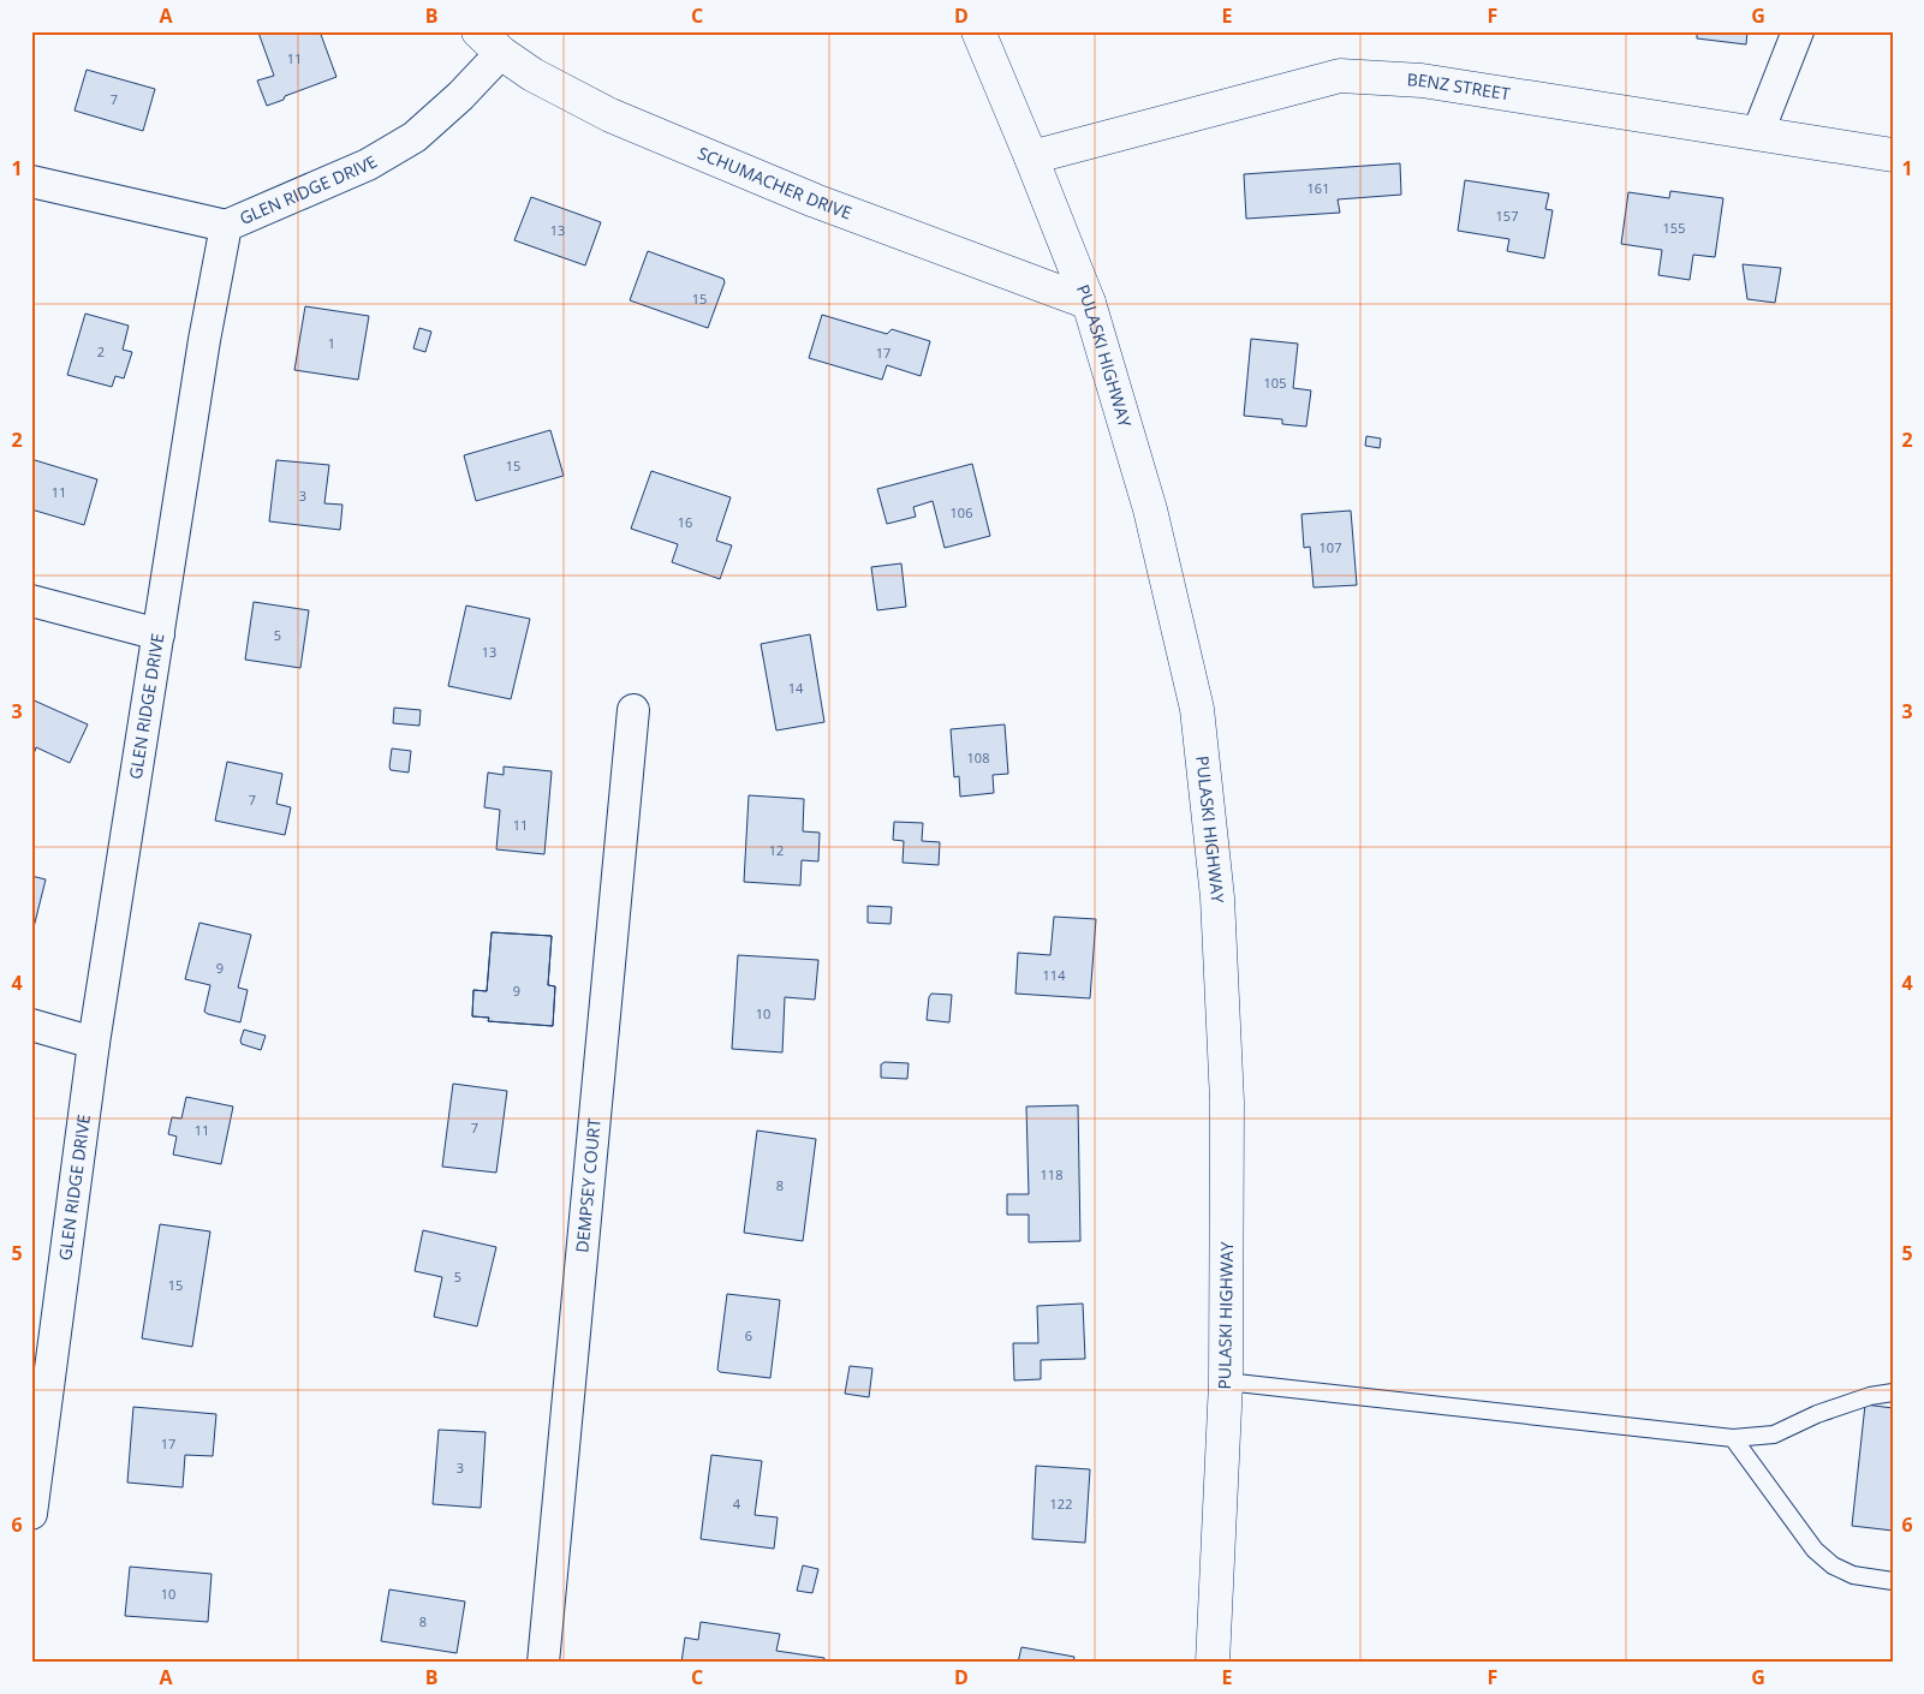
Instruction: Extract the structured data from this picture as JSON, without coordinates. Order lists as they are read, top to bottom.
{
  "streets": {
    "main road": ["BENZ STREET", "SCHUMACHER DRIVE", "PULASKI HIGHWAY"],
    "street": ["GLEN RIDGE DRIVE", "DEMPSEY COURT"]
  },
  "crossings": [
    ["BENZ STREET", "PULASKI HIGHWAY"],
    ["SCHUMACHER DRIVE", "GLEN RIDGE DRIVE"],
    ["SCHUMACHER DRIVE", "PULASKI HIGHWAY"]
  ],
  "house_numbers": [
    "11",
    "7",
    "161",
    "157",
    "155",
    "13",
    "15",
    "1",
    "2",
    "17",
    "105",
    "15",
    "11",
    "3",
    "106",
    "16",
    "107",
    "5",
    "13",
    "14",
    "108",
    "7",
    "11",
    "12",
    "9",
    "114",
    "9",
    "10",
    "7",
    "11",
    "118",
    "8",
    "5",
    "15",
    "6",
    "17",
    "3",
    "4",
    "122",
    "10",
    "8"
  ],
  "grid": {
    "columns": [
      "A",
      "B",
      "C",
      "D",
      "E",
      "F",
      "G"
    ],
    "rows": [
      "1",
      "2",
      "3",
      "4",
      "5",
      "6"
    ]
  }
}
